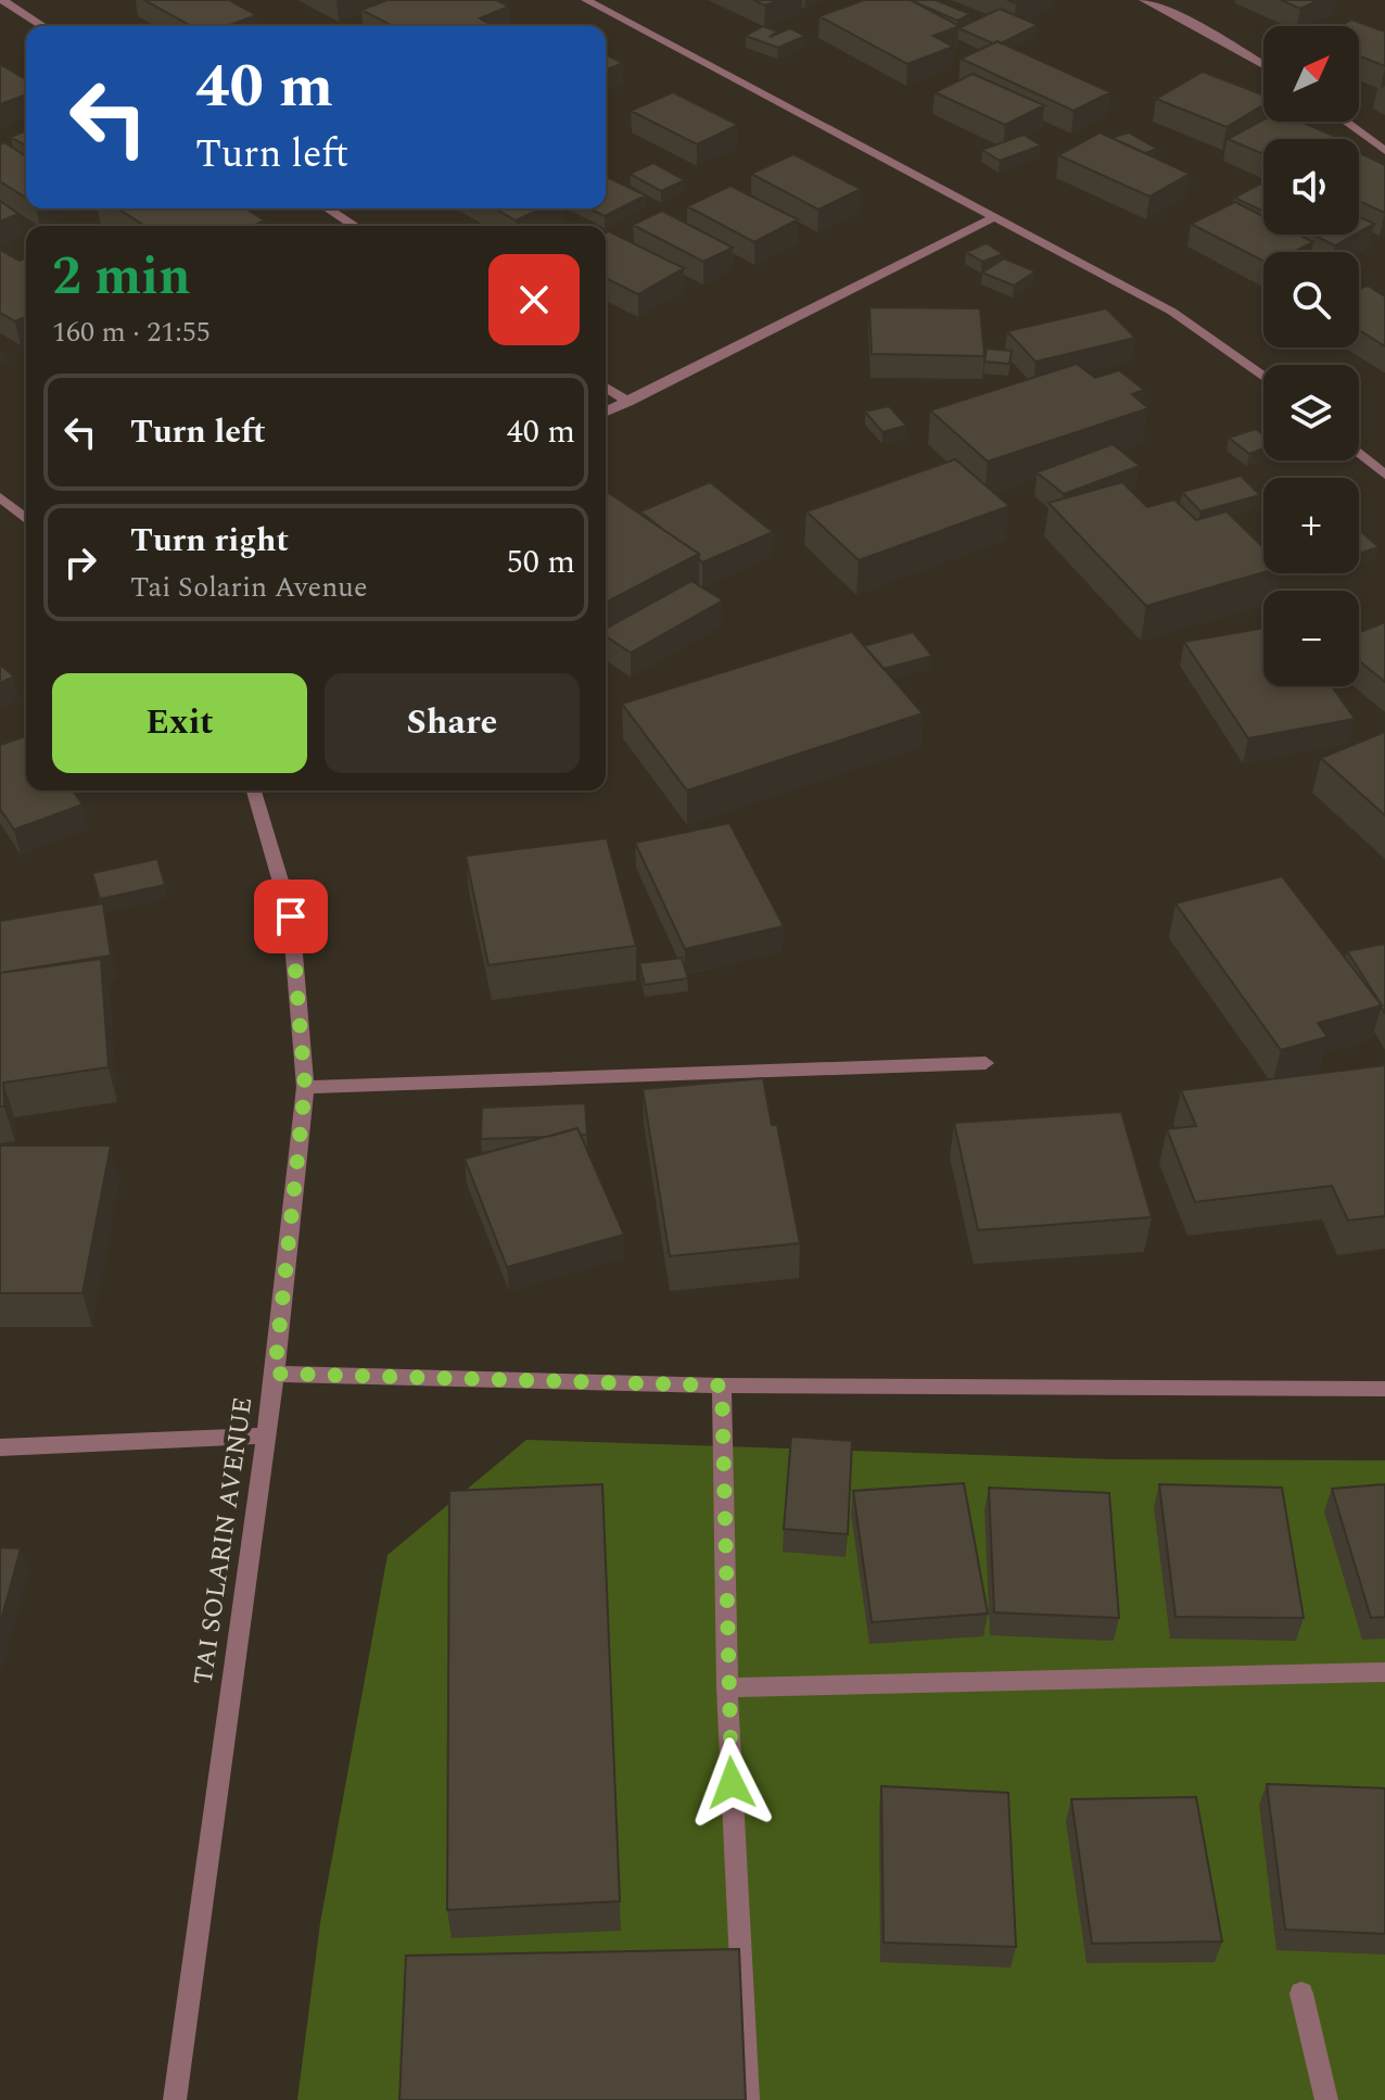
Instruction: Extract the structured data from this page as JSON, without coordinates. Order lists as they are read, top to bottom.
{
  "streets": {
    "street": ["TAI SOLARIN AVENUE"]
  },
  "north": "top right",
  "page": {
    "map_buttons": ["+", "−"],
    "turn": ["40 m", "Turn left"],
    "heading": ["2 min", "160 m · 21:55"],
    "list": [
      {
        "name": "Turn left",
        "value": "40 m"
      },
      {
        "name": "Turn right",
        "note": "Tai Solarin Avenue",
        "value": "50 m"
      }
    ],
    "buttons": ["Exit", "Share"]
  }
}
